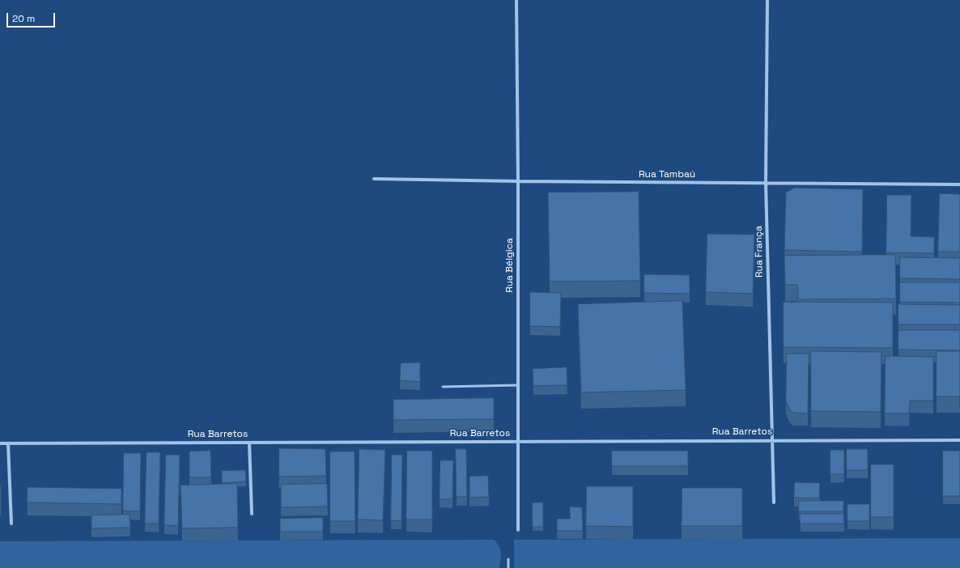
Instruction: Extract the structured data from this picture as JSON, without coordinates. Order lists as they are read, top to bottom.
{
  "streets": {
    "street": [
      "Rua Tambaú",
      "Rua França",
      "Rua Bélgica",
      "Rua Barretos"
    ]
  },
  "crossings": [
    ["Rua Tambaú", "Rua França"],
    ["Rua Tambaú", "Rua Bélgica"],
    ["Rua França", "Rua Barretos"],
    ["Rua Bélgica", "Rua Barretos"]
  ],
  "scale_bar": "20 m"
}
